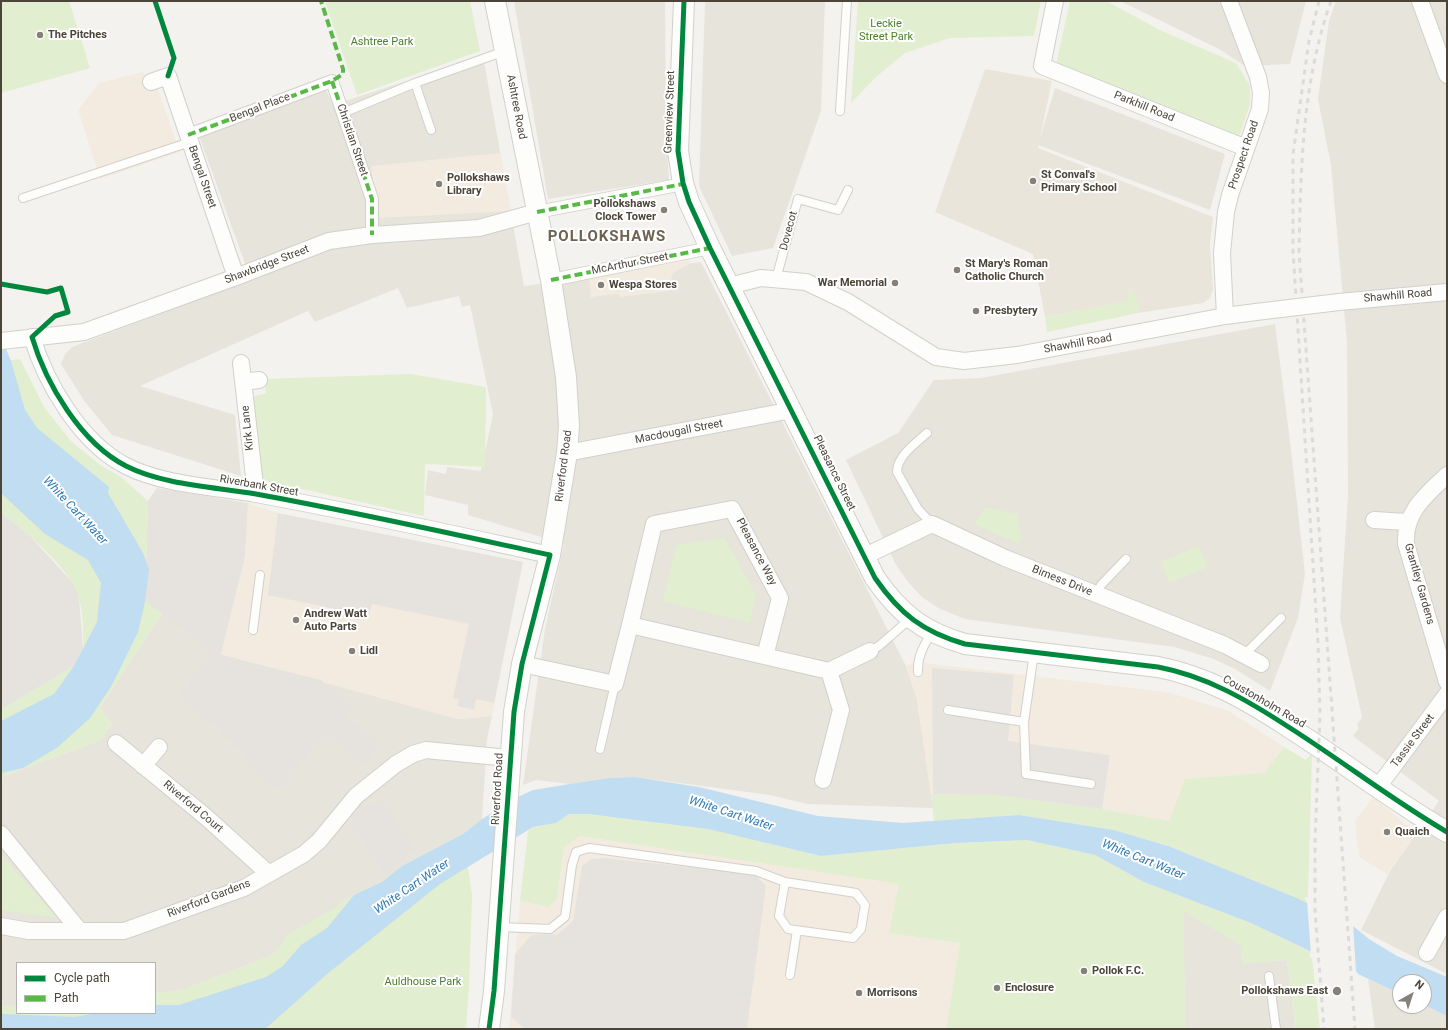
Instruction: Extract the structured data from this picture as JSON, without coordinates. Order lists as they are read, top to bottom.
{
  "streets": {
    "street": [
      "Ashtree Road",
      "Parkhill Road",
      "Bengal Place",
      "Greenview Street",
      "Christian Street",
      "Prospect Road",
      "Bengal Street",
      "McArthur Street",
      "Shawbridge Street",
      "Shawhill Road",
      "Kirk Lane",
      "Macdougall Street",
      "Riverford Road",
      "Pleasance Street",
      "Riverbank Street",
      "Pleasance Way",
      "Birness Drive",
      "Grantley Gardens",
      "Coustonholm Road",
      "Tassie Street",
      "Riverford Court",
      "Riverford Gardens"
    ],
    "lane": ["Dovecot"]
  },
  "crossings": [
    ["Ashtree Road", "Shawbridge Street"],
    ["Ashtree Road", "Riverford Road"],
    ["Parkhill Road", "Prospect Road"],
    ["Bengal Place", "Christian Street"],
    ["Bengal Place", "Bengal Street"],
    ["Greenview Street", "McArthur Street"],
    ["Greenview Street", "Shawhill Road"],
    ["Greenview Street", "Pleasance Street"],
    ["Christian Street", "Shawbridge Street"],
    ["Prospect Road", "Shawhill Road"],
    ["Bengal Street", "Shawbridge Street"],
    ["Dovecot", "Shawhill Road"],
    ["McArthur Street", "Riverford Road"],
    ["Shawbridge Street", "Riverford Road"],
    ["Shawbridge Street", "Riverbank Street"],
    ["Shawhill Road", "Pleasance Street"],
    ["Kirk Lane", "Riverbank Street"],
    ["Macdougall Street", "Riverford Road"],
    ["Macdougall Street", "Pleasance Street"],
    ["Riverford Road", "Riverbank Street"],
    ["Riverford Road", "Riverford Gardens"],
    ["Pleasance Street", "Coustonholm Road"],
    ["Coustonholm Road", "Tassie Street"],
    ["Riverford Court", "Riverford Gardens"]
  ],
  "districts": ["POLLOKSHAWS"],
  "water": ["White Cart Water"],
  "parks": ["Leckie Street Park", "Ashtree Park", "Auldhouse Park"],
  "places": [
    "The Pitches",
    "St Conval's Primary School",
    "Pollokshaws Library",
    "Pollokshaws Clock Tower",
    "St Mary's Roman Catholic Church",
    "War Memorial",
    "Wespa Stores",
    "Presbytery",
    "Andrew Watt Auto Parts",
    "Lidl",
    "Quaich",
    "Pollok F.C.",
    "Enclosure",
    "Pollokshaws East",
    "Morrisons"
  ],
  "legend": ["Cycle path", "Path"],
  "north": "top right"
}
